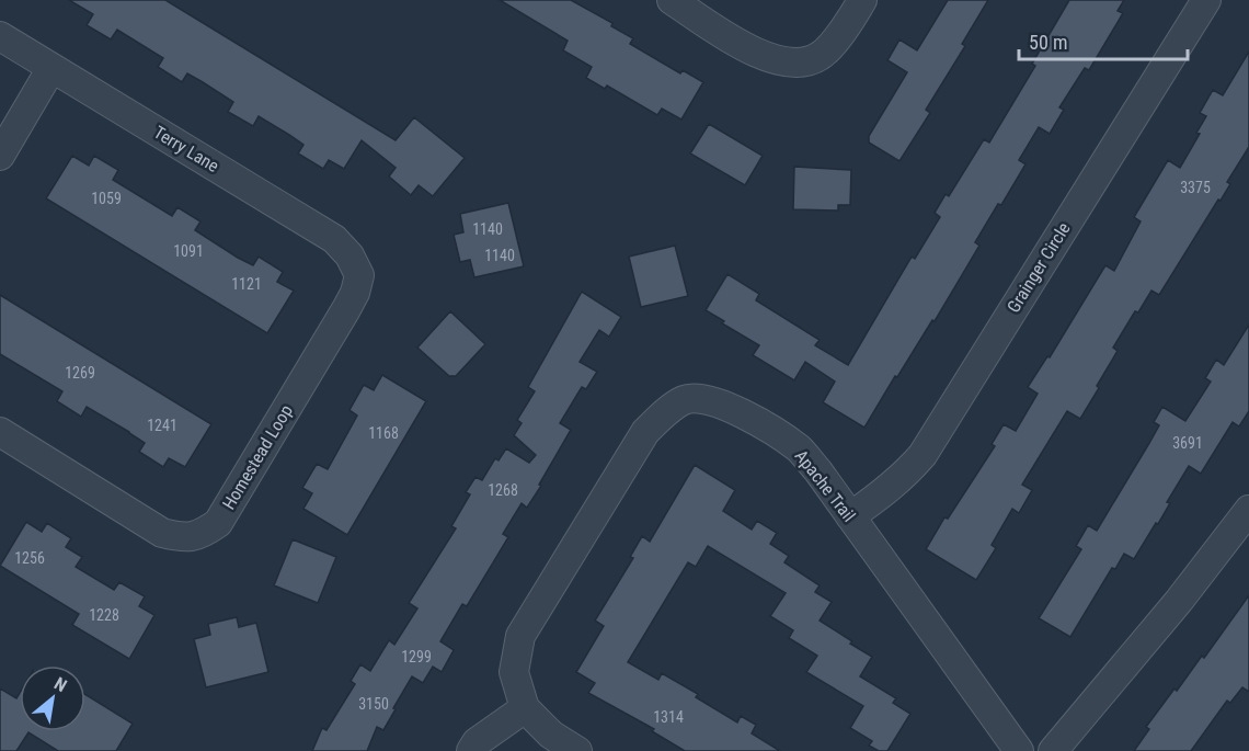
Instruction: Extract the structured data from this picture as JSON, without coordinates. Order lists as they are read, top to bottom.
{
  "streets": {
    "street": [
      "Terry Lane",
      "Grainger Circle",
      "Homestead Loop",
      "Apache Trail"
    ]
  },
  "crossings": [
    ["Terry Lane", "Homestead Loop"],
    ["Grainger Circle", "Apache Trail"]
  ],
  "house_numbers": [
    "3375",
    "1059",
    "1140",
    "1091",
    "1140",
    "1121",
    "1269",
    "1241",
    "1168",
    "3691",
    "1268",
    "1256",
    "1228",
    "1299",
    "3150",
    "1314"
  ],
  "scale_bar": "50 m",
  "north": "top right"
}
